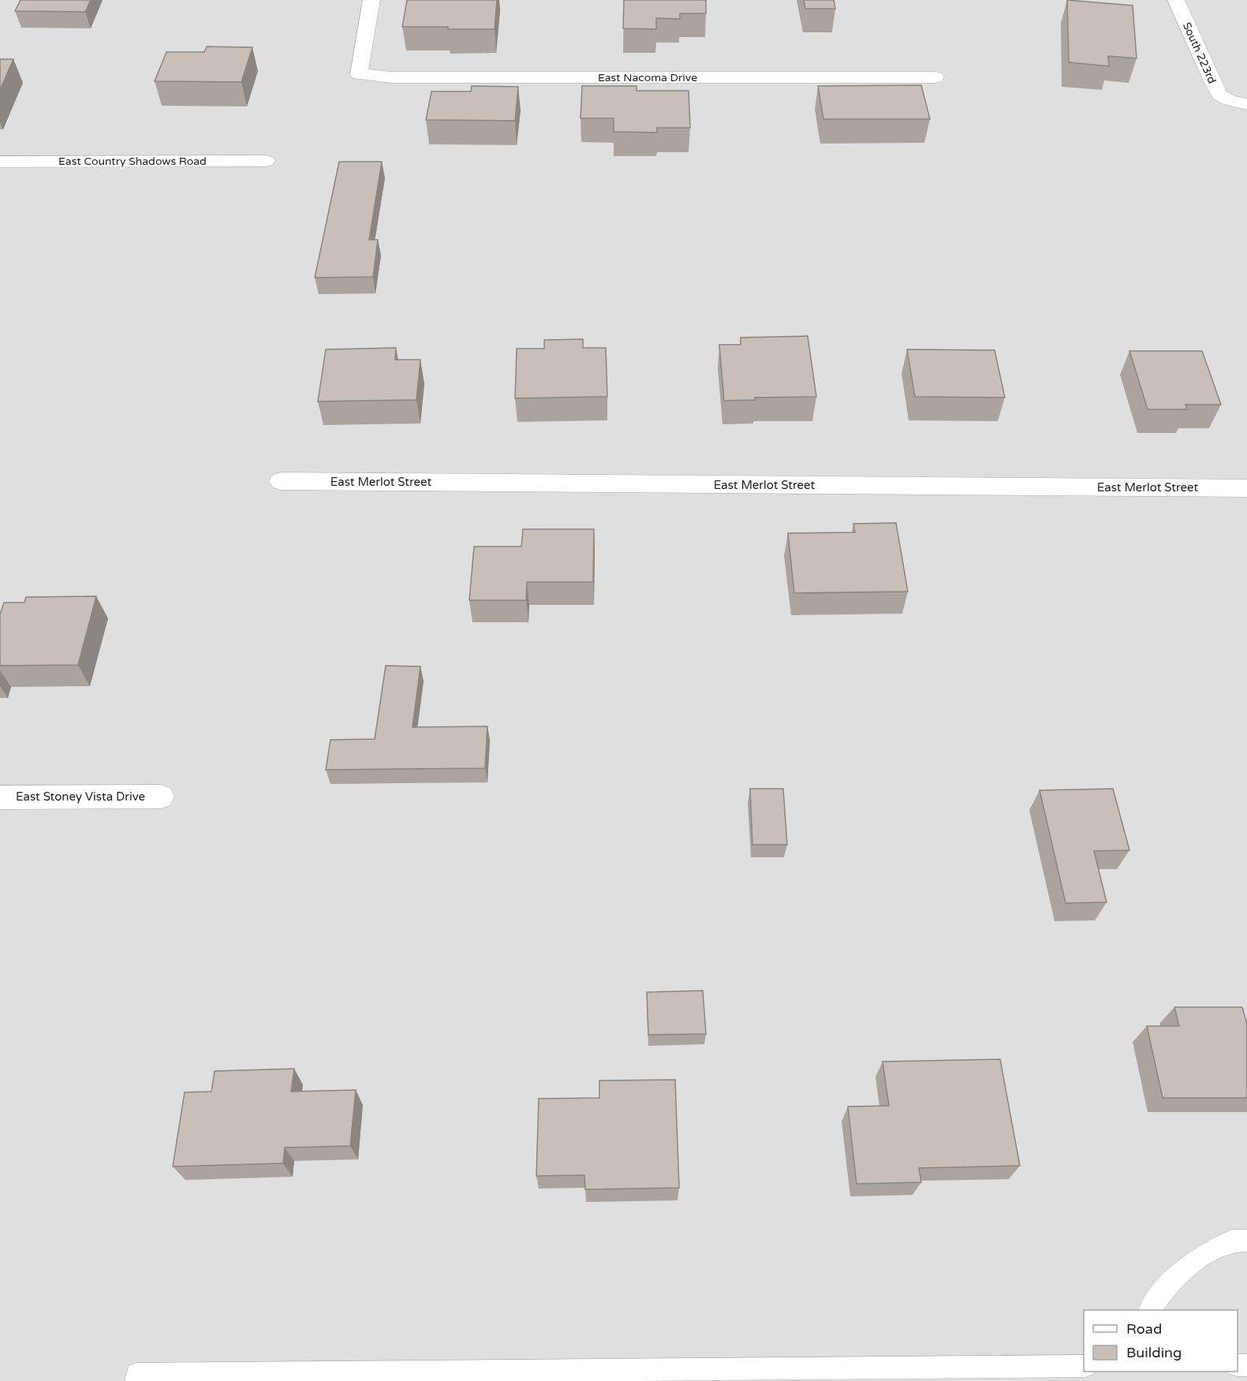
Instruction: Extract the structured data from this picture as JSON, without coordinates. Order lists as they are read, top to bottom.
{
  "streets": {
    "street": [
      "South 223rd",
      "East Nacoma Drive",
      "East Country Shadows Road",
      "East Merlot Street",
      "East Stoney Vista Drive"
    ]
  },
  "legend": ["Road", "Building"]
}
